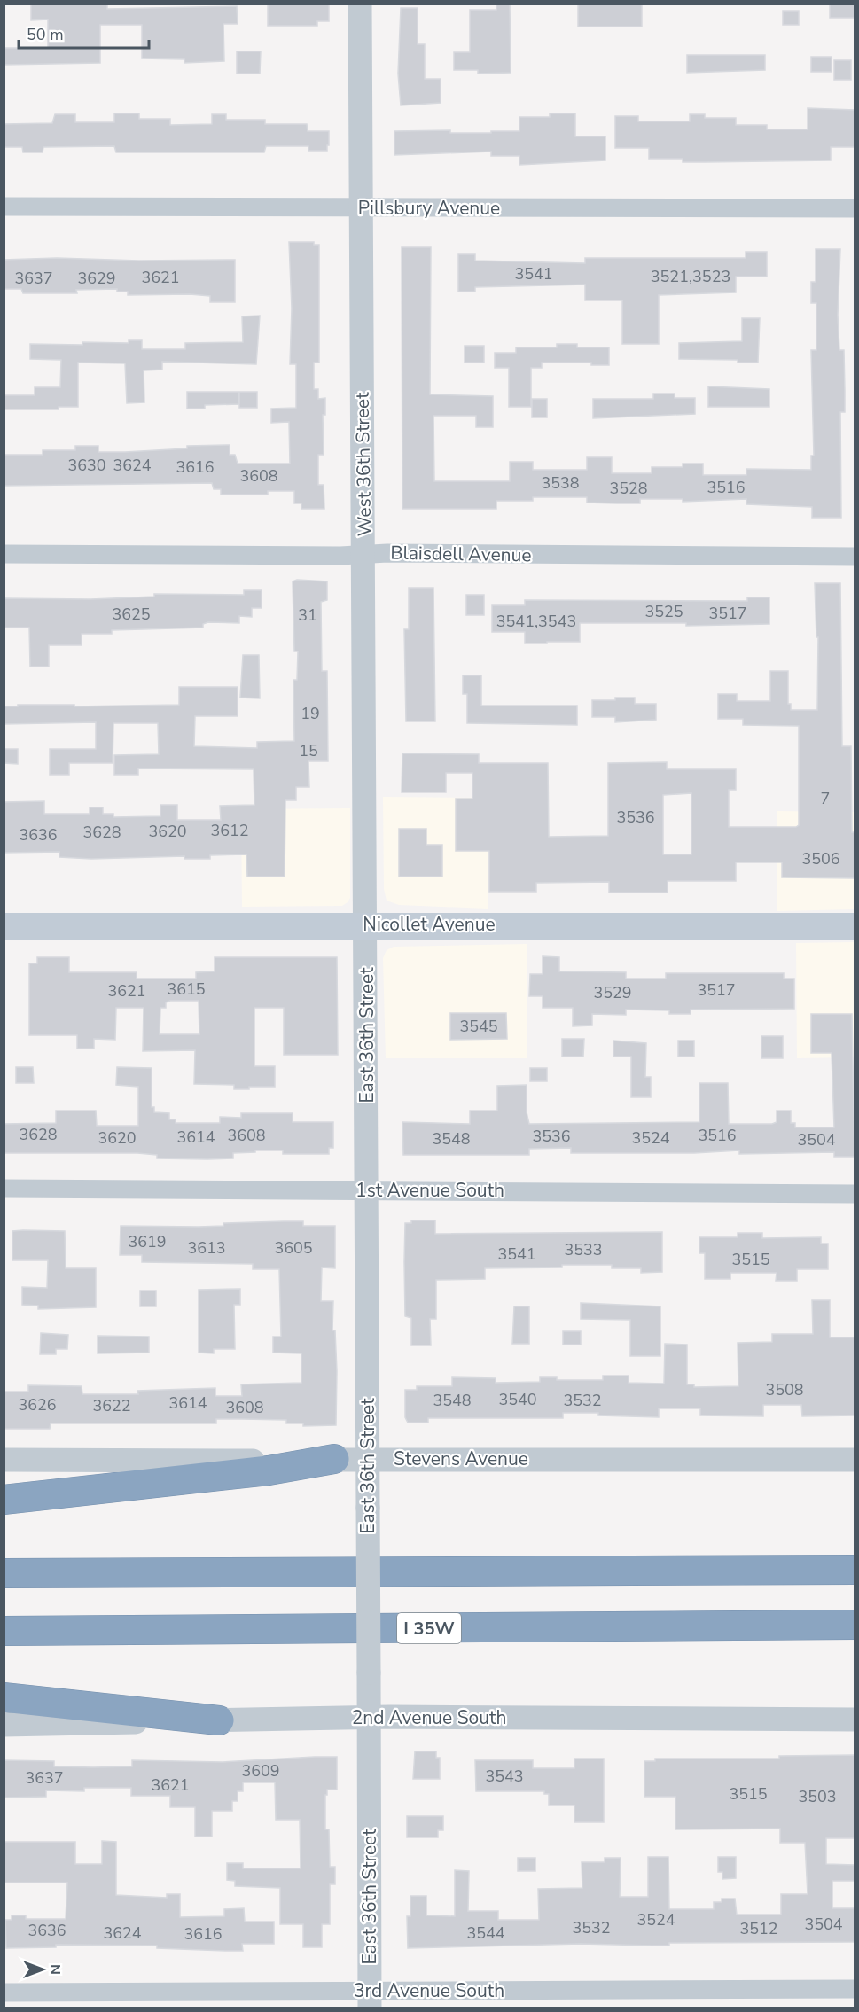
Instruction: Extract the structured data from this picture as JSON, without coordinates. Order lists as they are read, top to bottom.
{
  "streets": {
    "highway": ["I 35W"],
    "main road": ["Nicollet Avenue"],
    "street": [
      "Pillsbury Avenue",
      "West 36th Street",
      "Blaisdell Avenue",
      "East 36th Street",
      "1st Avenue South",
      "Stevens Avenue",
      "2nd Avenue South",
      "3rd Avenue South"
    ]
  },
  "crossings": [
    ["Pillsbury Avenue", "West 36th Street"],
    ["West 36th Street", "Blaisdell Avenue"],
    ["West 36th Street", "Nicollet Avenue"],
    ["West 36th Street", "East 36th Street"],
    ["Nicollet Avenue", "East 36th Street"],
    ["East 36th Street", "1st Avenue South"],
    ["East 36th Street", "Stevens Avenue"],
    ["East 36th Street", "2nd Avenue South"],
    ["East 36th Street", "3rd Avenue South"]
  ],
  "house_numbers": [
    "3541",
    "3521,3523",
    "3621",
    "3637",
    "3629",
    "3630",
    "3624",
    "3616",
    "3608",
    "3538",
    "3516",
    "3528",
    "3525",
    "3517",
    "3625",
    "31",
    "3541,3543",
    "19",
    "15",
    "7",
    "3536",
    "3612",
    "3620",
    "3628",
    "3636",
    "3506",
    "3615",
    "3517",
    "3621",
    "3529",
    "3545",
    "3628",
    "3608",
    "3516",
    "3536",
    "3614",
    "3620",
    "3524",
    "3548",
    "3504",
    "3619",
    "3613",
    "3605",
    "3533",
    "3541",
    "3515",
    "3508",
    "3540",
    "3548",
    "3532",
    "3614",
    "3626",
    "3622",
    "3608",
    "3609",
    "3543",
    "3637",
    "3621",
    "3515",
    "3503",
    "3524",
    "3504",
    "3532",
    "3512",
    "3636",
    "3624",
    "3544",
    "3616"
  ],
  "scale_bar": "50 m",
  "north": "right"
}
